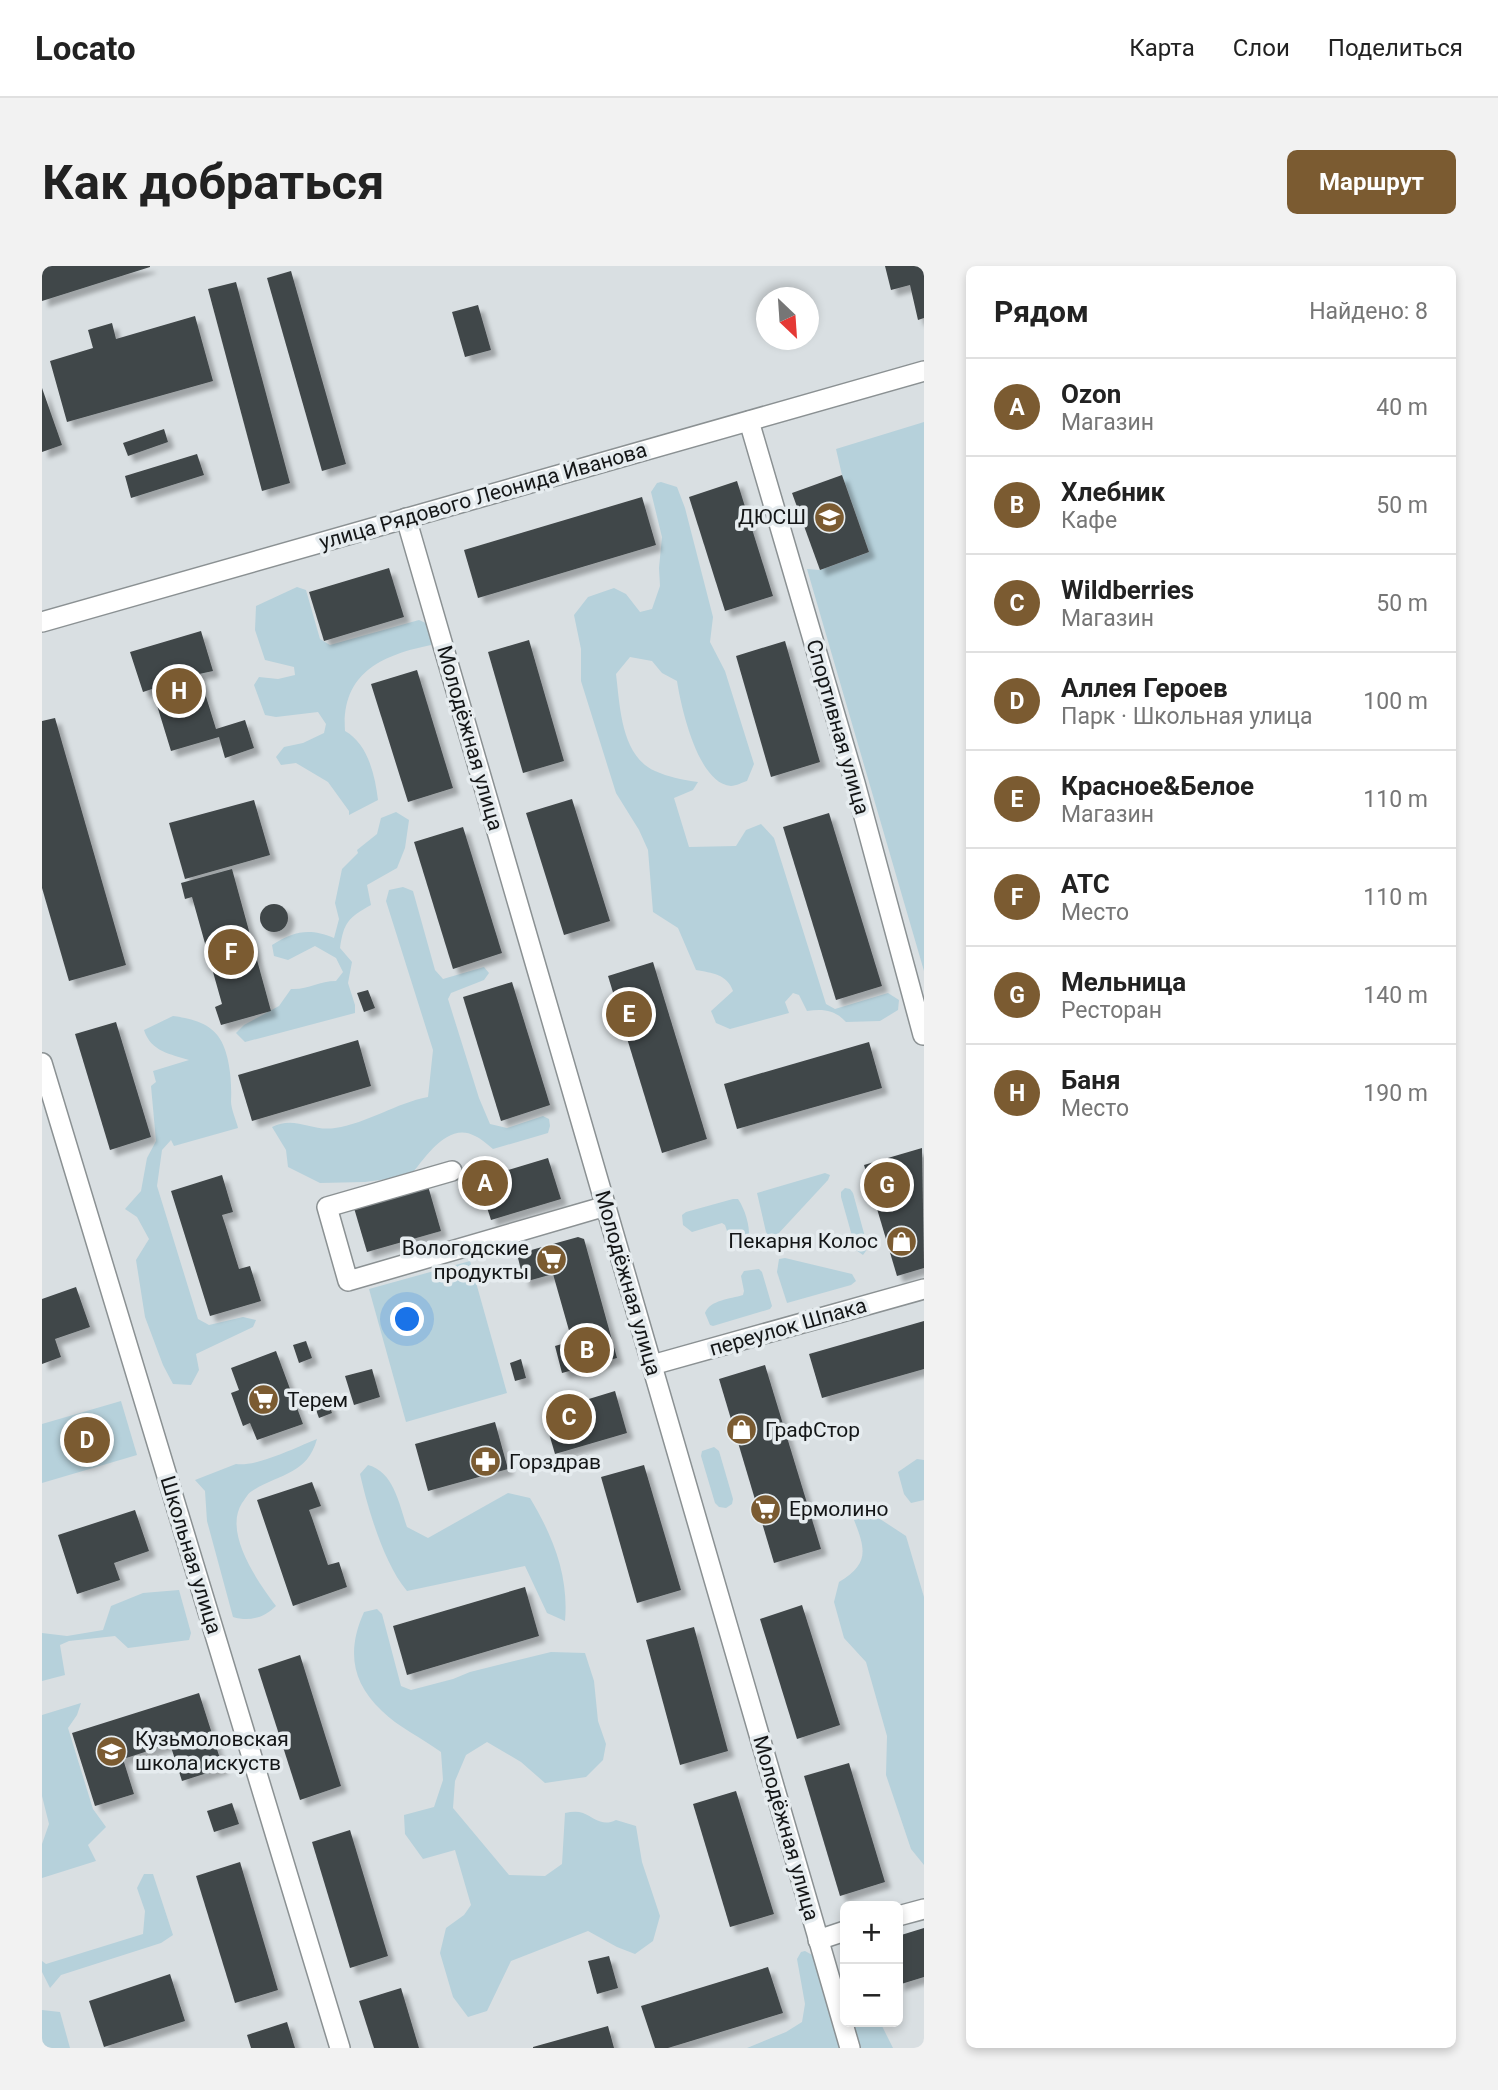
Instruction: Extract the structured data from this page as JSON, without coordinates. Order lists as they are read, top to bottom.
{
  "streets": {
    "street": [
      "улица Рядового Леонида Иванова",
      "Спортивная улица",
      "Молодёжная улица",
      "переулок Шпака",
      "Школьная улица"
    ]
  },
  "crossings": [
    ["улица Рядового Леонида Иванова", "Спортивная улица"],
    ["улица Рядового Леонида Иванова", "Молодёжная улица"],
    ["Молодёжная улица", "переулок Шпака"]
  ],
  "places": {
    "school or university": ["ДЮСШ", "Кузьмоловская школа искуств"],
    "shop": ["Пекарня Колос", "ГрафСтор"],
    "supermarket": ["Вологодские продукты", "Терем", "Ермолино"],
    "pharmacy": ["Горздрав"]
  },
  "north": "bottom right",
  "page": {
    "header": "Locato",
    "nav": ["Карта", "Слои", "Поделиться"],
    "buttons": "Маршрут",
    "title": "Как добраться",
    "heading": ["Рядом", "Найдено: 8"],
    "list": [
      {
        "mark": "A",
        "name": "Ozon",
        "note": "Магазин",
        "value": "40 m"
      },
      {
        "mark": "B",
        "name": "Хлебник",
        "note": "Кафе",
        "value": "50 m"
      },
      {
        "mark": "C",
        "name": "Wildberries",
        "note": "Магазин",
        "value": "50 m"
      },
      {
        "mark": "D",
        "name": "Аллея Героев",
        "note": "Парк · Школьная улица",
        "value": "100 m"
      },
      {
        "mark": "E",
        "name": "Красное&Белое",
        "note": "Магазин",
        "value": "110 m"
      },
      {
        "mark": "F",
        "name": "АТС",
        "note": "Место",
        "value": "110 m"
      },
      {
        "mark": "G",
        "name": "Мельница",
        "note": "Ресторан",
        "value": "140 m"
      },
      {
        "mark": "H",
        "name": "Баня",
        "note": "Место",
        "value": "190 m"
      }
    ],
    "pins": [
      "H",
      "F",
      "E",
      "A",
      "G",
      "B",
      "C",
      "D"
    ],
    "map_buttons": ["+", "−"]
  }
}
